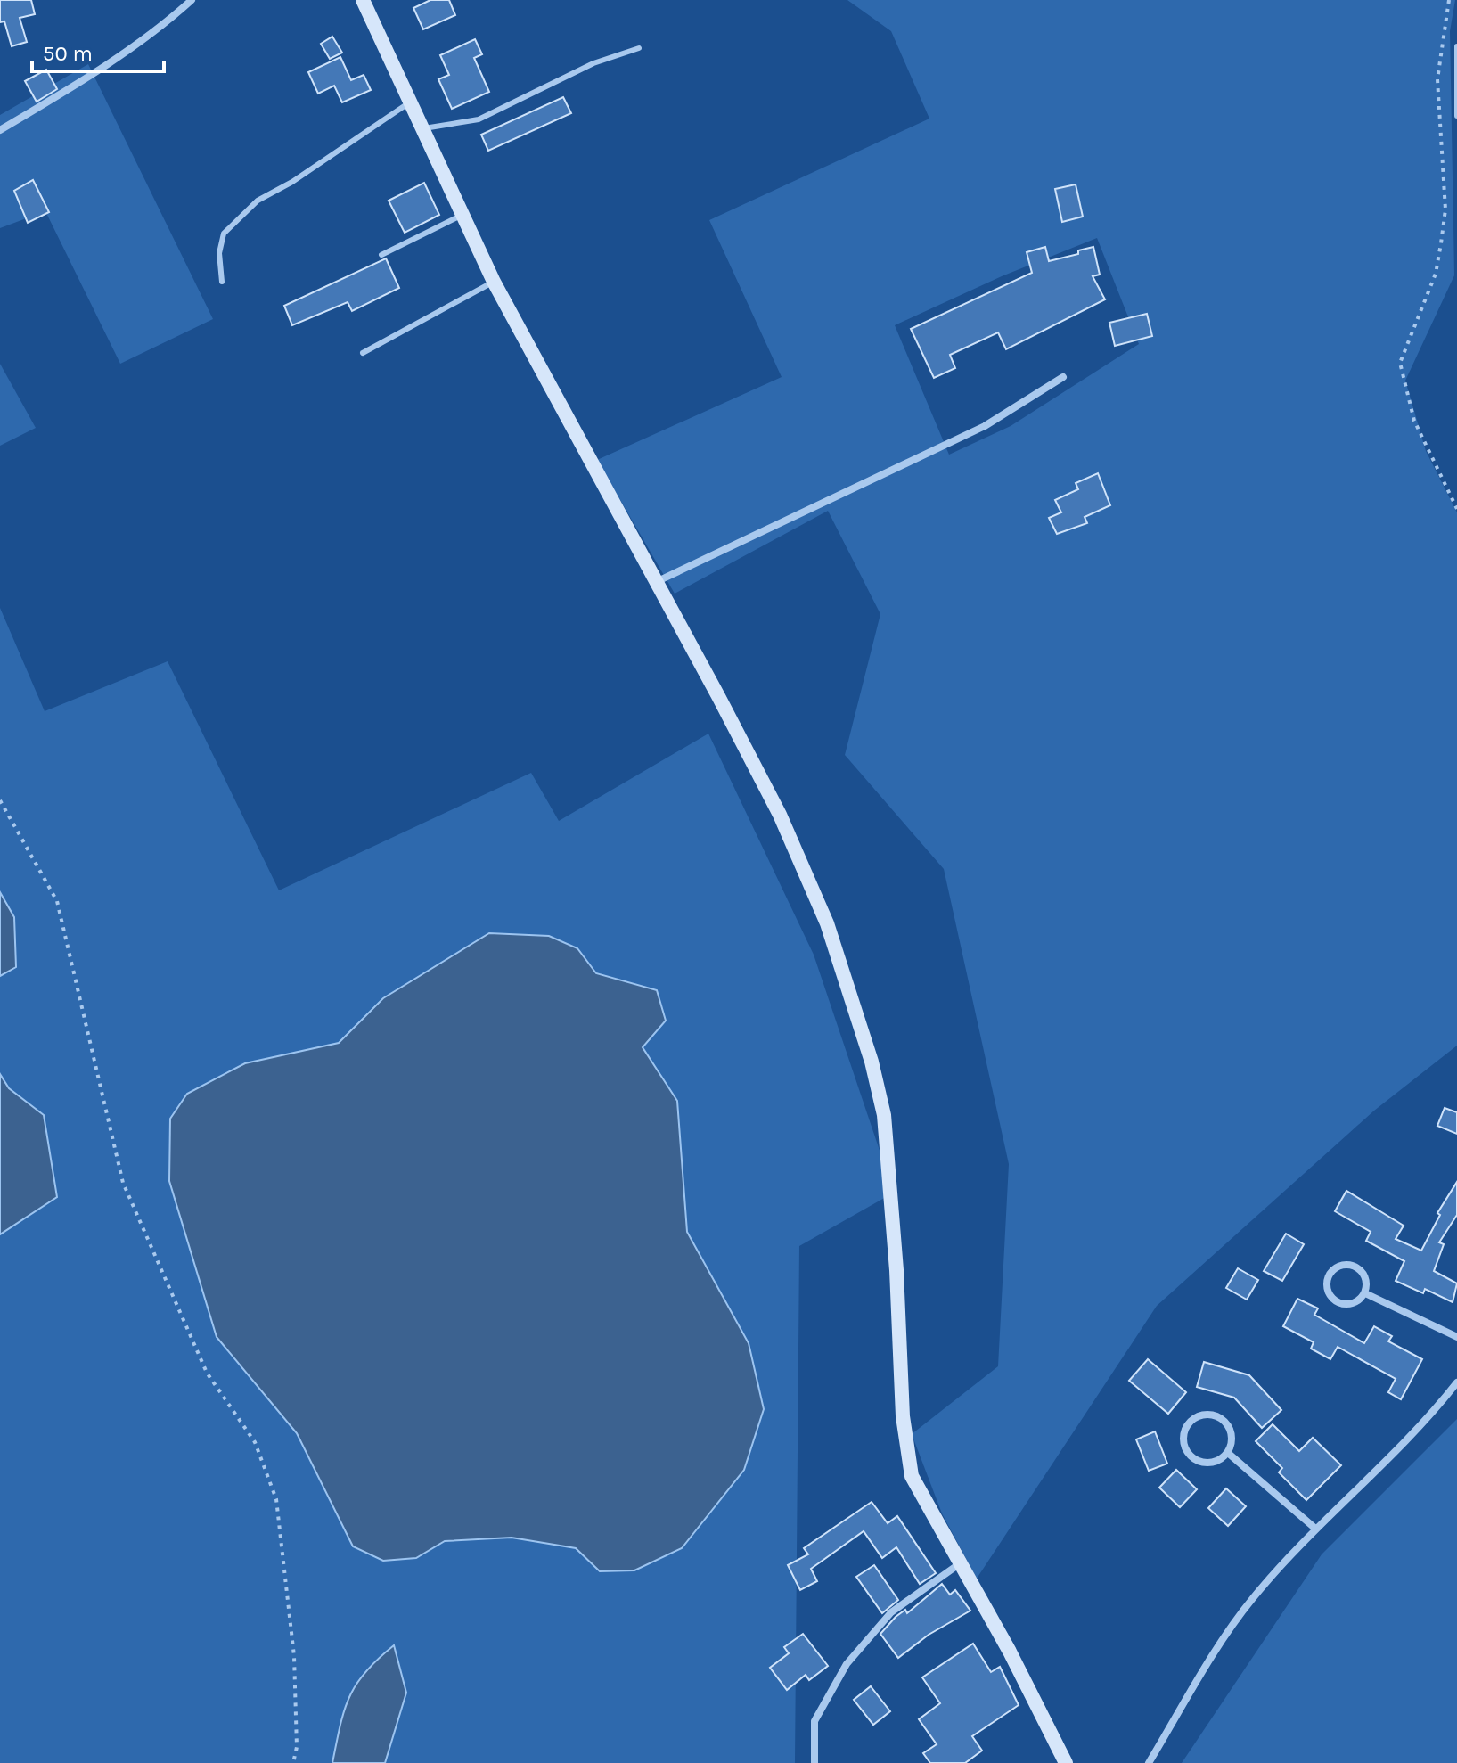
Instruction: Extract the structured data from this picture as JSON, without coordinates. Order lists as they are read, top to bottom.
{
  "scale_bar": "50 m"
}
